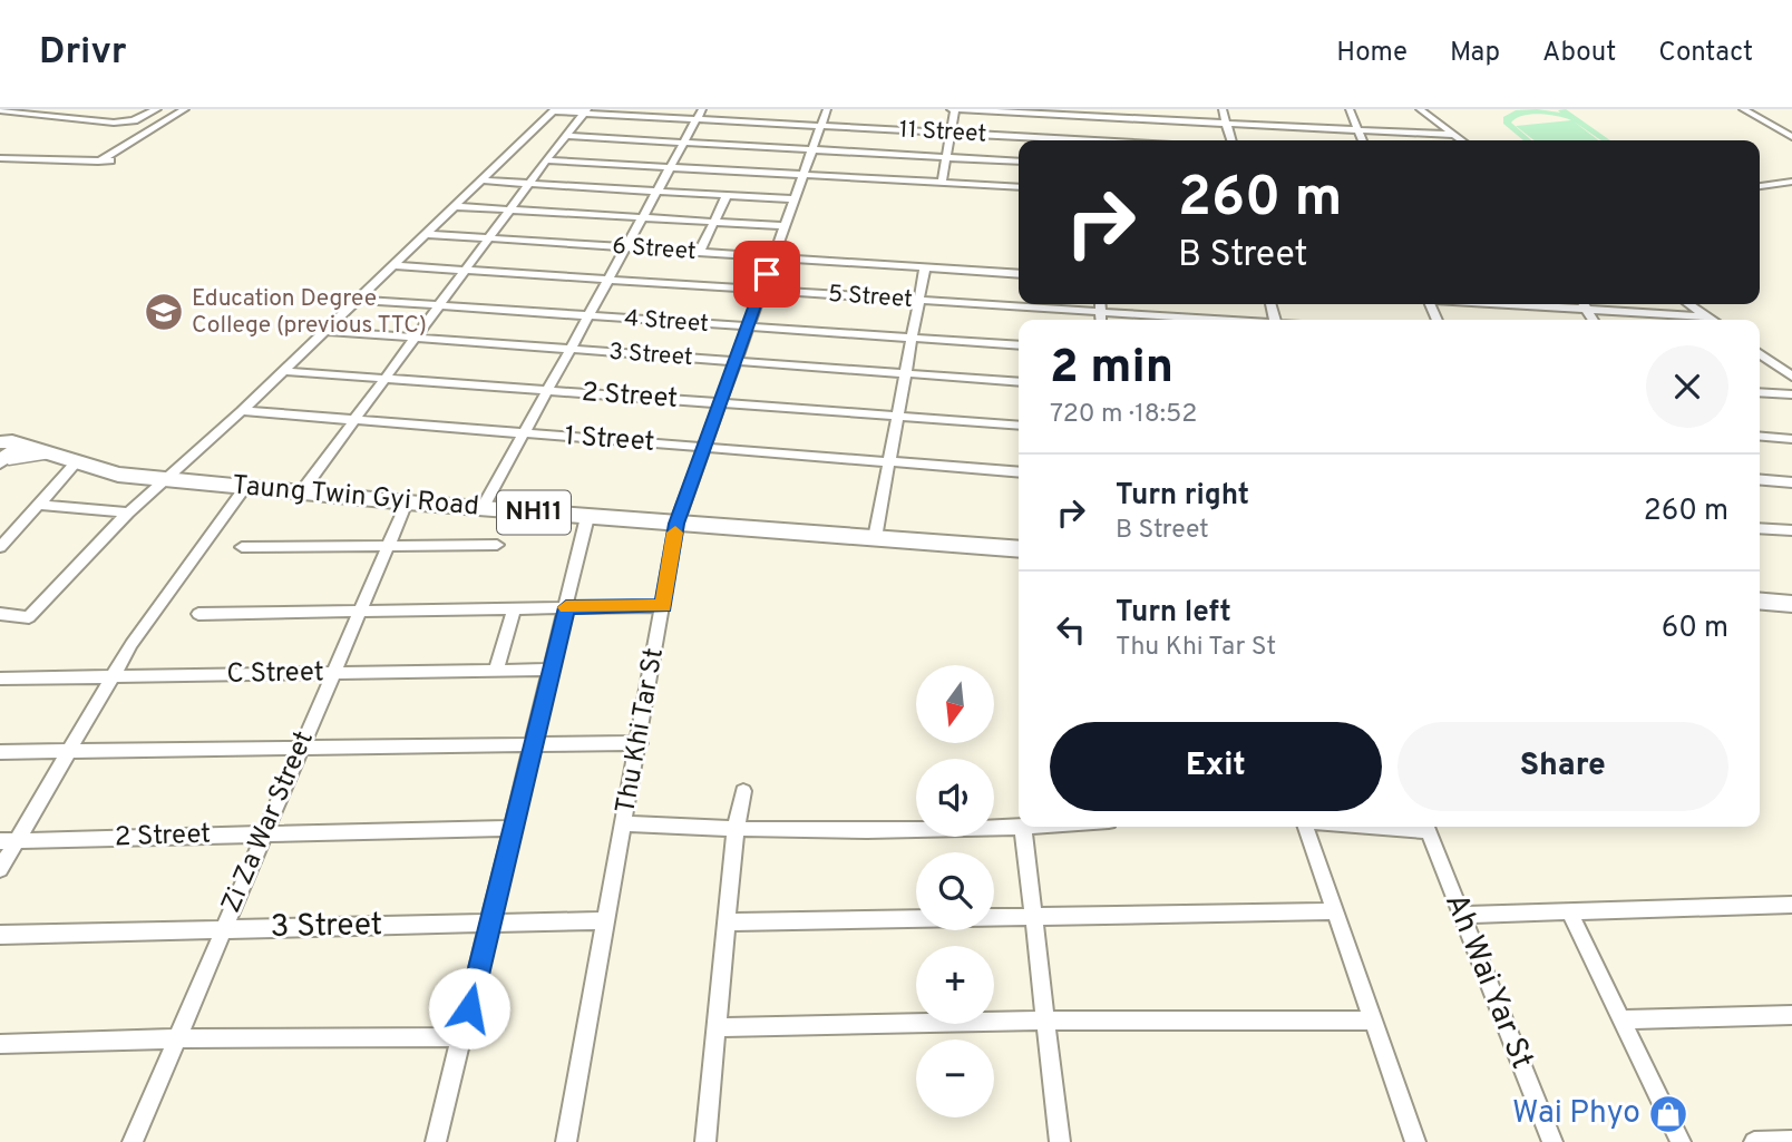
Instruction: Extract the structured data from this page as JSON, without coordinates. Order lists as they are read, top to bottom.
{
  "streets": {
    "highway": ["Taung Twin Gyi Road", "NH11"],
    "street": [
      "11 Street",
      "6 Street",
      "5 Street",
      "4 Street",
      "3 Street",
      "2 Street",
      "1 Street",
      "C Street",
      "Thu Khi Tar St",
      "Zi Za War Street",
      "Ah Wai Yar St"
    ]
  },
  "crossings": [
    ["11 Street", "Thu Khi Tar St"],
    ["6 Street", "Thu Khi Tar St"],
    ["5 Street", "Thu Khi Tar St"],
    ["4 Street", "Thu Khi Tar St"],
    ["3 Street", "Thu Khi Tar St"],
    ["3 Street", "Zi Za War Street"],
    ["2 Street", "Thu Khi Tar St"],
    ["2 Street", "Zi Za War Street"],
    ["1 Street", "Thu Khi Tar St"],
    ["Taung Twin Gyi Road", "Thu Khi Tar St"],
    ["Taung Twin Gyi Road", "Zi Za War Street"],
    ["C Street", "Zi Za War Street"]
  ],
  "places": {
    "school or university": ["Education Degree College (previous TTC)"],
    "shop": ["Wai Phyo"]
  },
  "north": "bottom",
  "page": {
    "header": "Drivr",
    "nav": [
      "Home",
      "Map",
      "About",
      "Contact"
    ],
    "turn": ["260 m", "B Street"],
    "heading": ["2 min", "720 m · 18:52"],
    "list": [
      {
        "name": "Turn right",
        "note": "B Street",
        "value": "260 m"
      },
      {
        "name": "Turn left",
        "note": "Thu Khi Tar St",
        "value": "60 m"
      }
    ],
    "map_buttons": ["+", "−"],
    "buttons": ["Exit", "Share"]
  }
}
